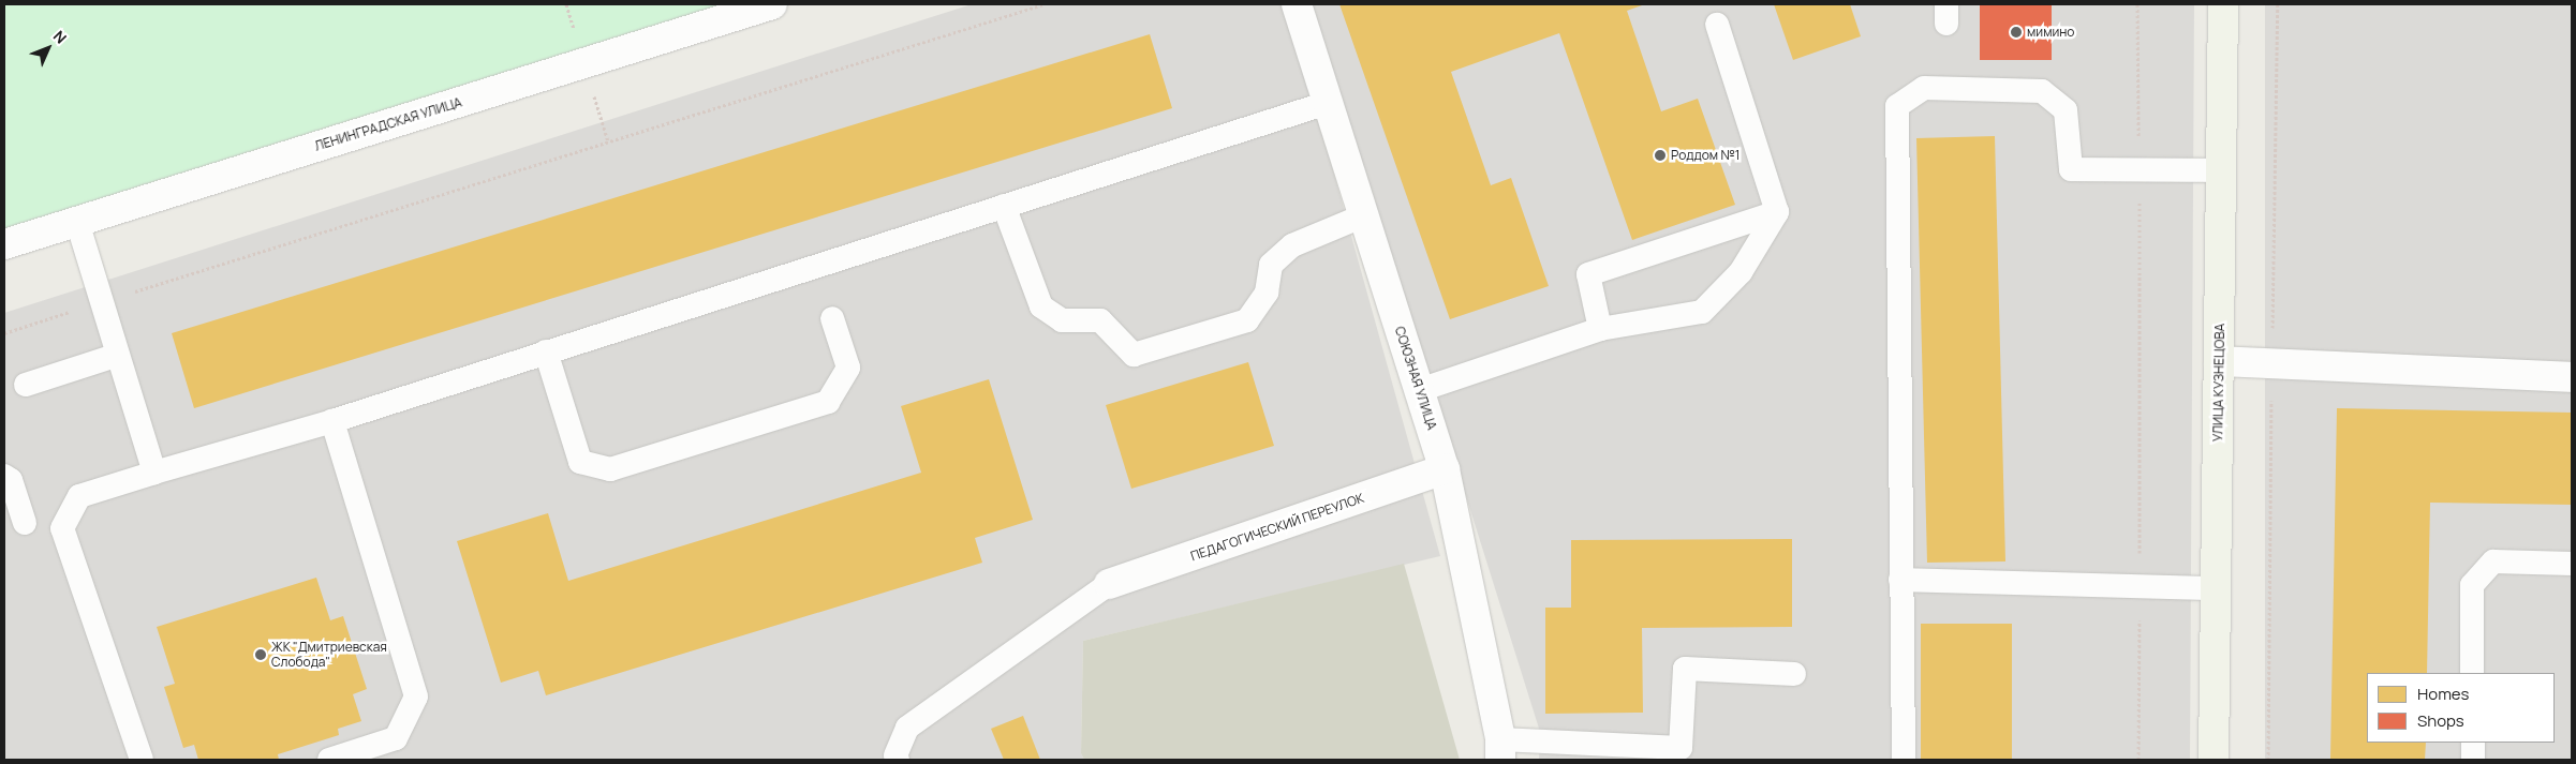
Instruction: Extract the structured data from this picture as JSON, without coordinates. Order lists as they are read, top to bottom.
{
  "streets": {
    "main road": ["УЛИЦА КУЗНЕЦОВА"],
    "street": ["ЛЕНИНГРАДСКАЯ УЛИЦА", "СОЮЗНАЯ УЛИЦА", "ПЕДАГОГИЧЕСКИЙ ПЕРЕУЛОК"]
  },
  "crossings": [
    ["СОЮЗНАЯ УЛИЦА", "ПЕДАГОГИЧЕСКИЙ ПЕРЕУЛОК"]
  ],
  "places": ["мимино", "Роддом №1", "ЖК \"Дмитриевская Слобода\""],
  "legend": ["Homes", "Shops"],
  "north": "top right"
}
